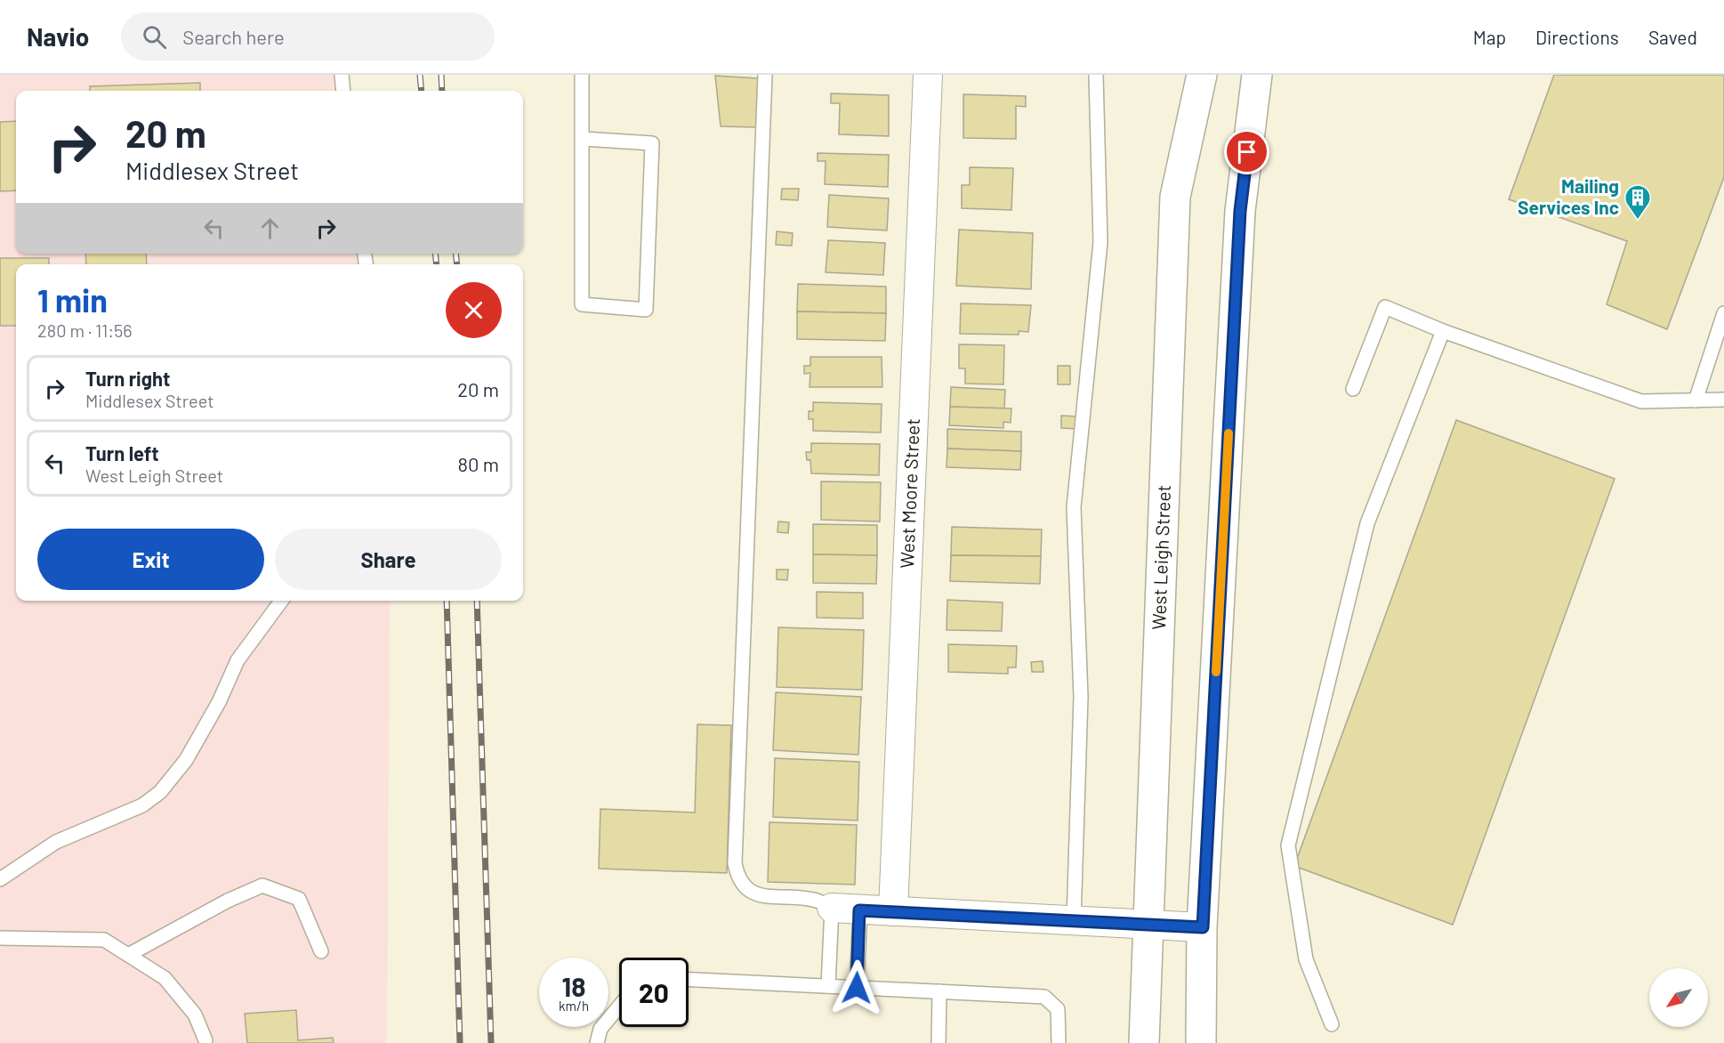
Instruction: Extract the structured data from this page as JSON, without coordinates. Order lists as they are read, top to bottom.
{
  "streets": {
    "street": ["West Moore Street", "West Leigh Street"]
  },
  "places": {
    "building": ["Mailing Services Inc"]
  },
  "north": "bottom left",
  "page": {
    "header": "Navio",
    "search": "Search here",
    "nav": ["Map", "Directions", "Saved"],
    "turn": ["20 m", "Middlesex Street"],
    "heading": ["1 min", "280 m · 11:56"],
    "list": [
      {
        "name": "Turn right",
        "note": "Middlesex Street",
        "value": "20 m"
      },
      {
        "name": "Turn left",
        "note": "West Leigh Street",
        "value": "80 m"
      }
    ],
    "buttons": ["Exit", "Share"],
    "speed": "18 km/h",
    "limit": "20"
  }
}
